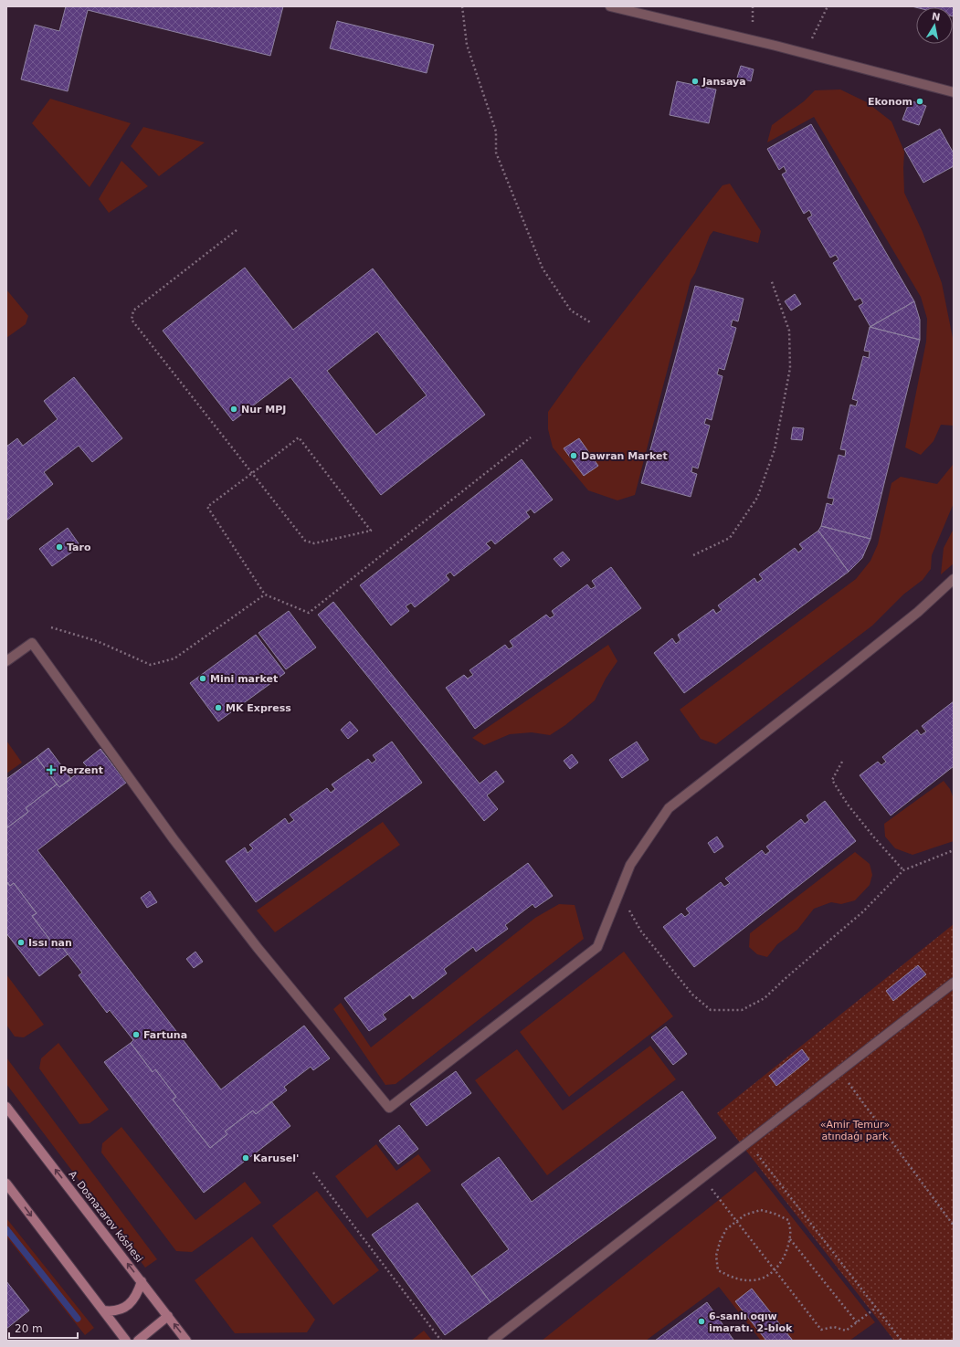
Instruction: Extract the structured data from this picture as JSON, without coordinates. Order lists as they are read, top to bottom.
{
  "streets": {
    "main road": ["A. Dosnazarov kóshesi"]
  },
  "parks": ["«Amir Temur» atındaǵı park"],
  "places": {
    "other": [
      "Jansaya",
      "Ekonom",
      "Nur MPJ",
      "Dawran Market",
      "Taro",
      "Mini market",
      "MK Express",
      "Issı nan",
      "Fartuna",
      "Karusel'",
      "6-sanlı oqıw imaratı. 2-blok"
    ],
    "health": ["Perzent"]
  },
  "scale_bar": "20 m",
  "north": "top"
}
